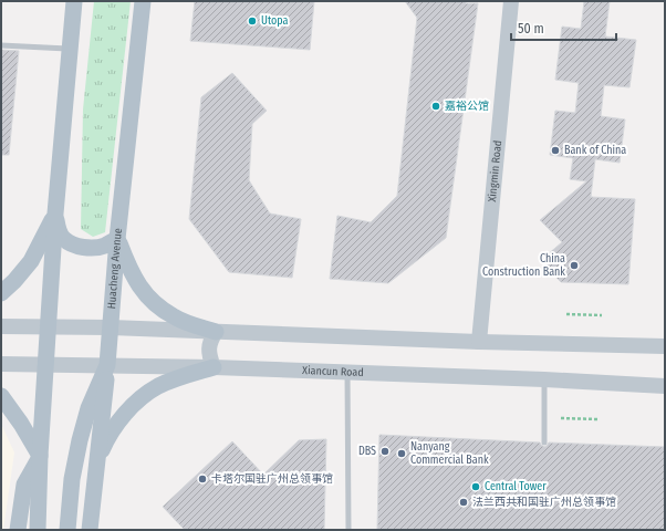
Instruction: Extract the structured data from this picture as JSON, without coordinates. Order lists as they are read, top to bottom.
{
  "streets": {
    "main road": ["Xingmin Road", "Huacheng Avenue", "Xiancun Road"]
  },
  "crossings": [
    ["Huacheng Avenue", "Xiancun Road"]
  ],
  "places": [
    "Utopa",
    "嘉裕公馆",
    "Bank of China",
    "China Construction Bank",
    "DBS",
    "Nanyang Commercial Bank",
    "卡塔尔国驻广州总领事馆",
    "Central Tower",
    "法兰西共和国驻广州总领事馆"
  ],
  "scale_bar": "50 m"
}
